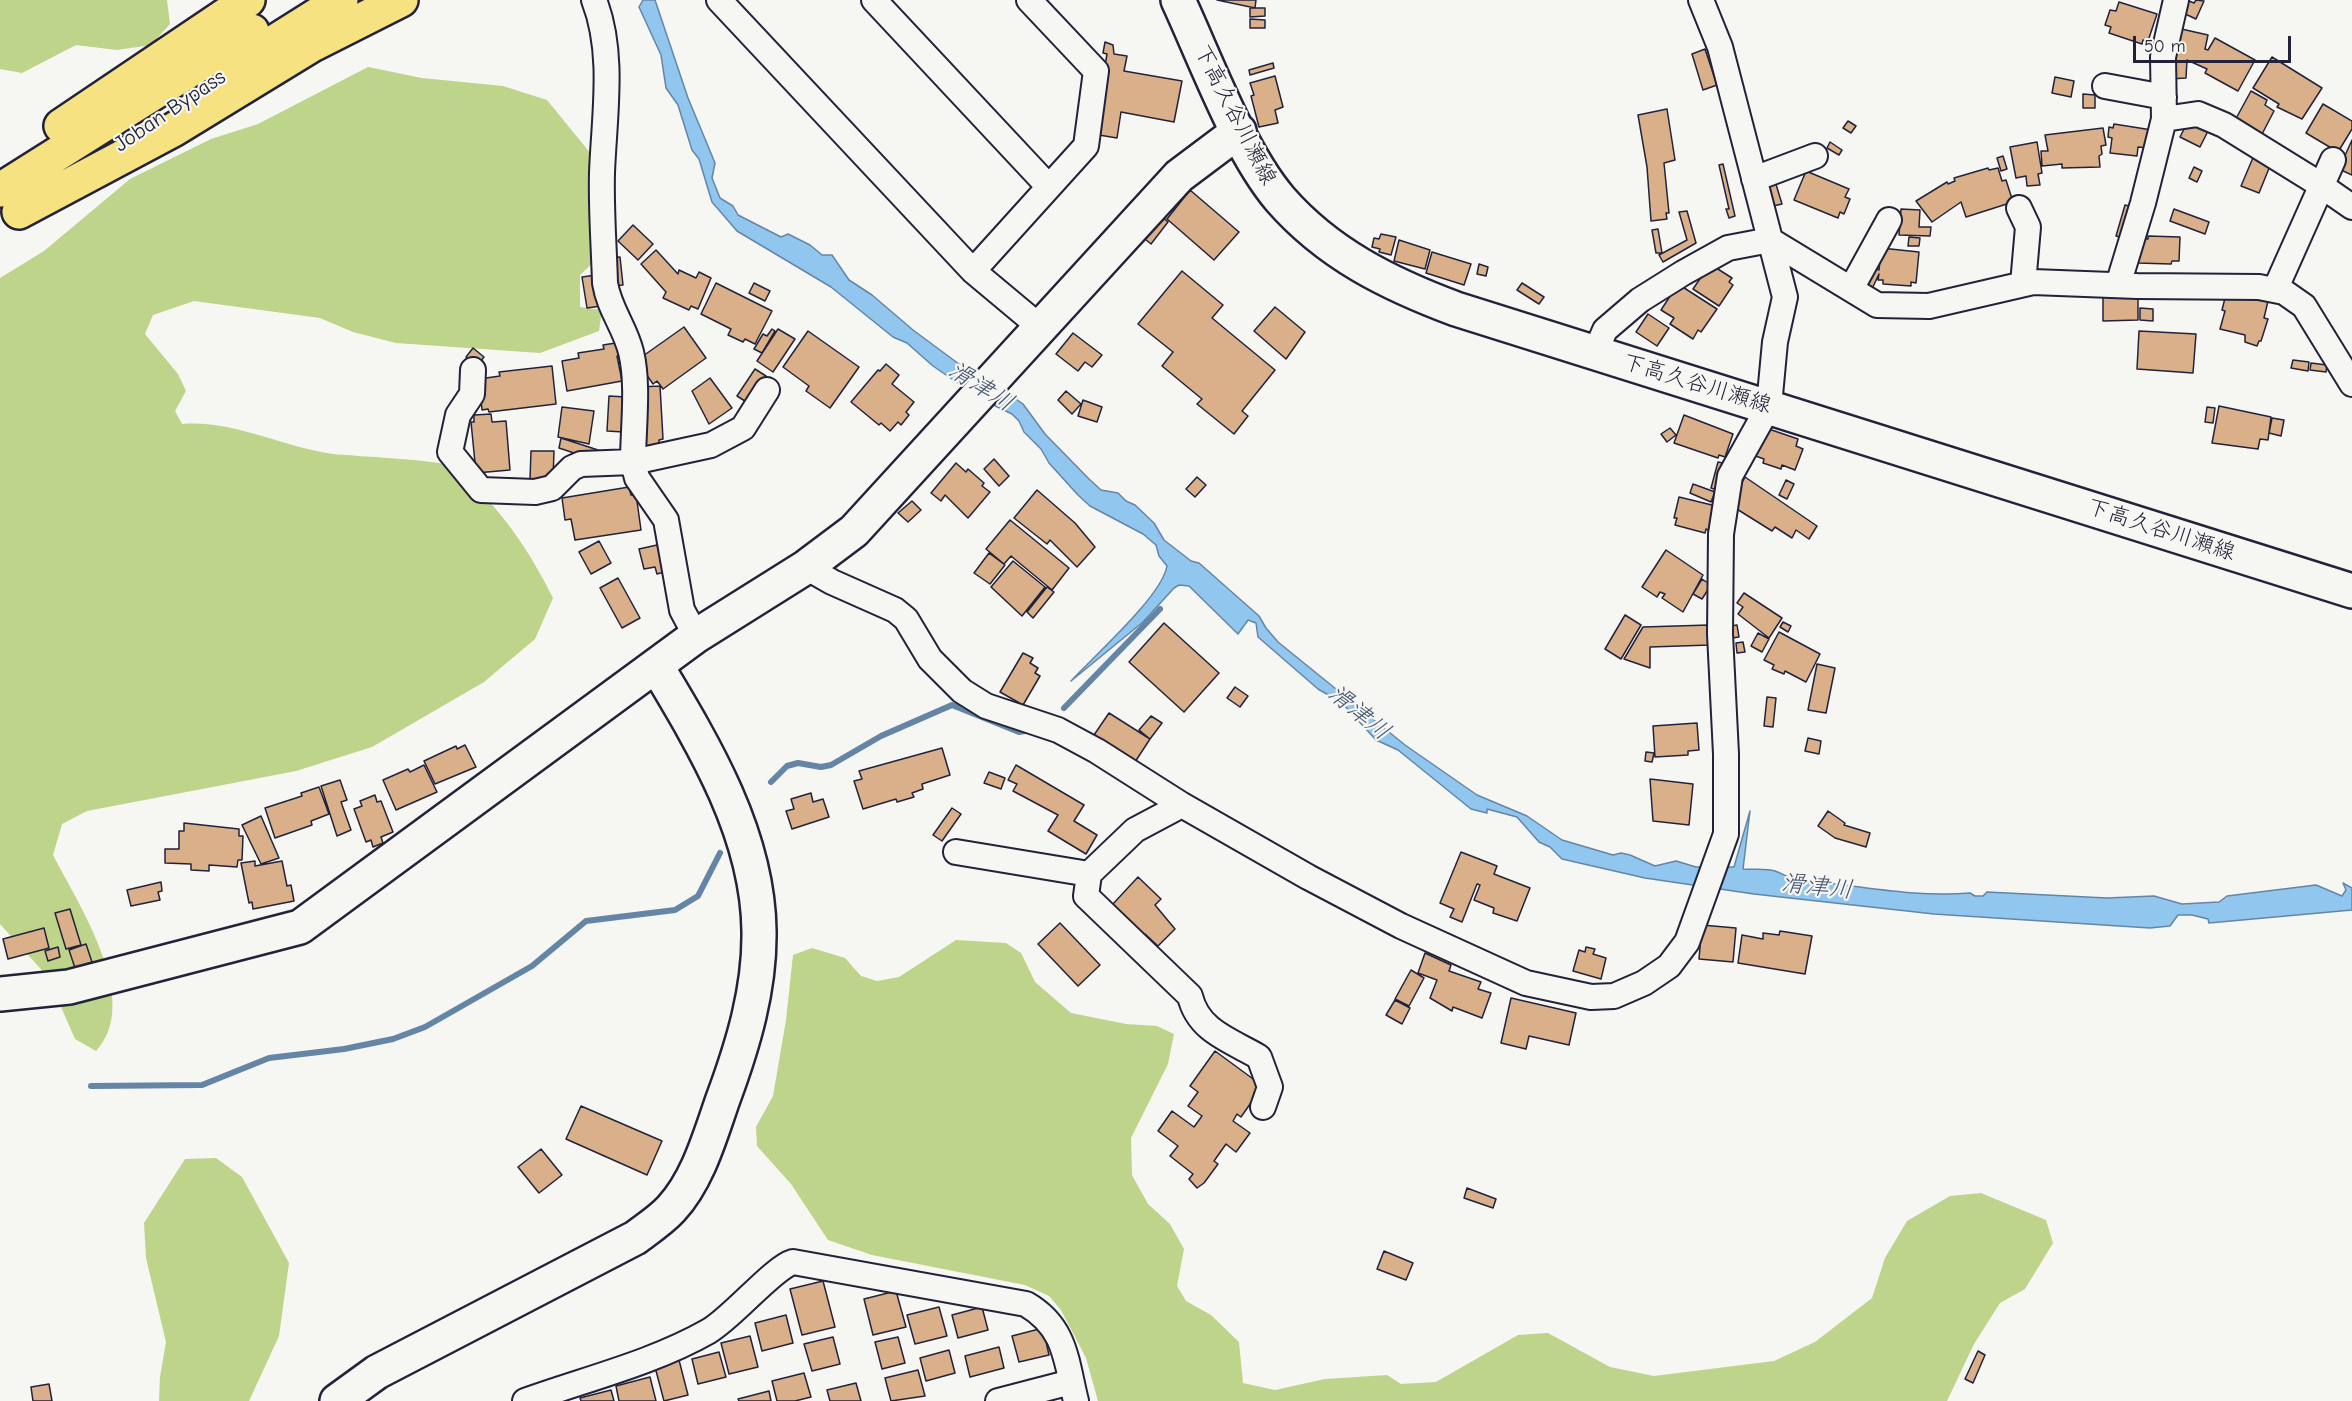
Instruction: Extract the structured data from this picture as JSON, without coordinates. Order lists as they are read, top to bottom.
{
  "streets": {
    "highway": ["Joban Bypass"],
    "street": ["下高久谷川瀬線"]
  },
  "water": ["滑津川"],
  "scale_bar": "50 m"
}
